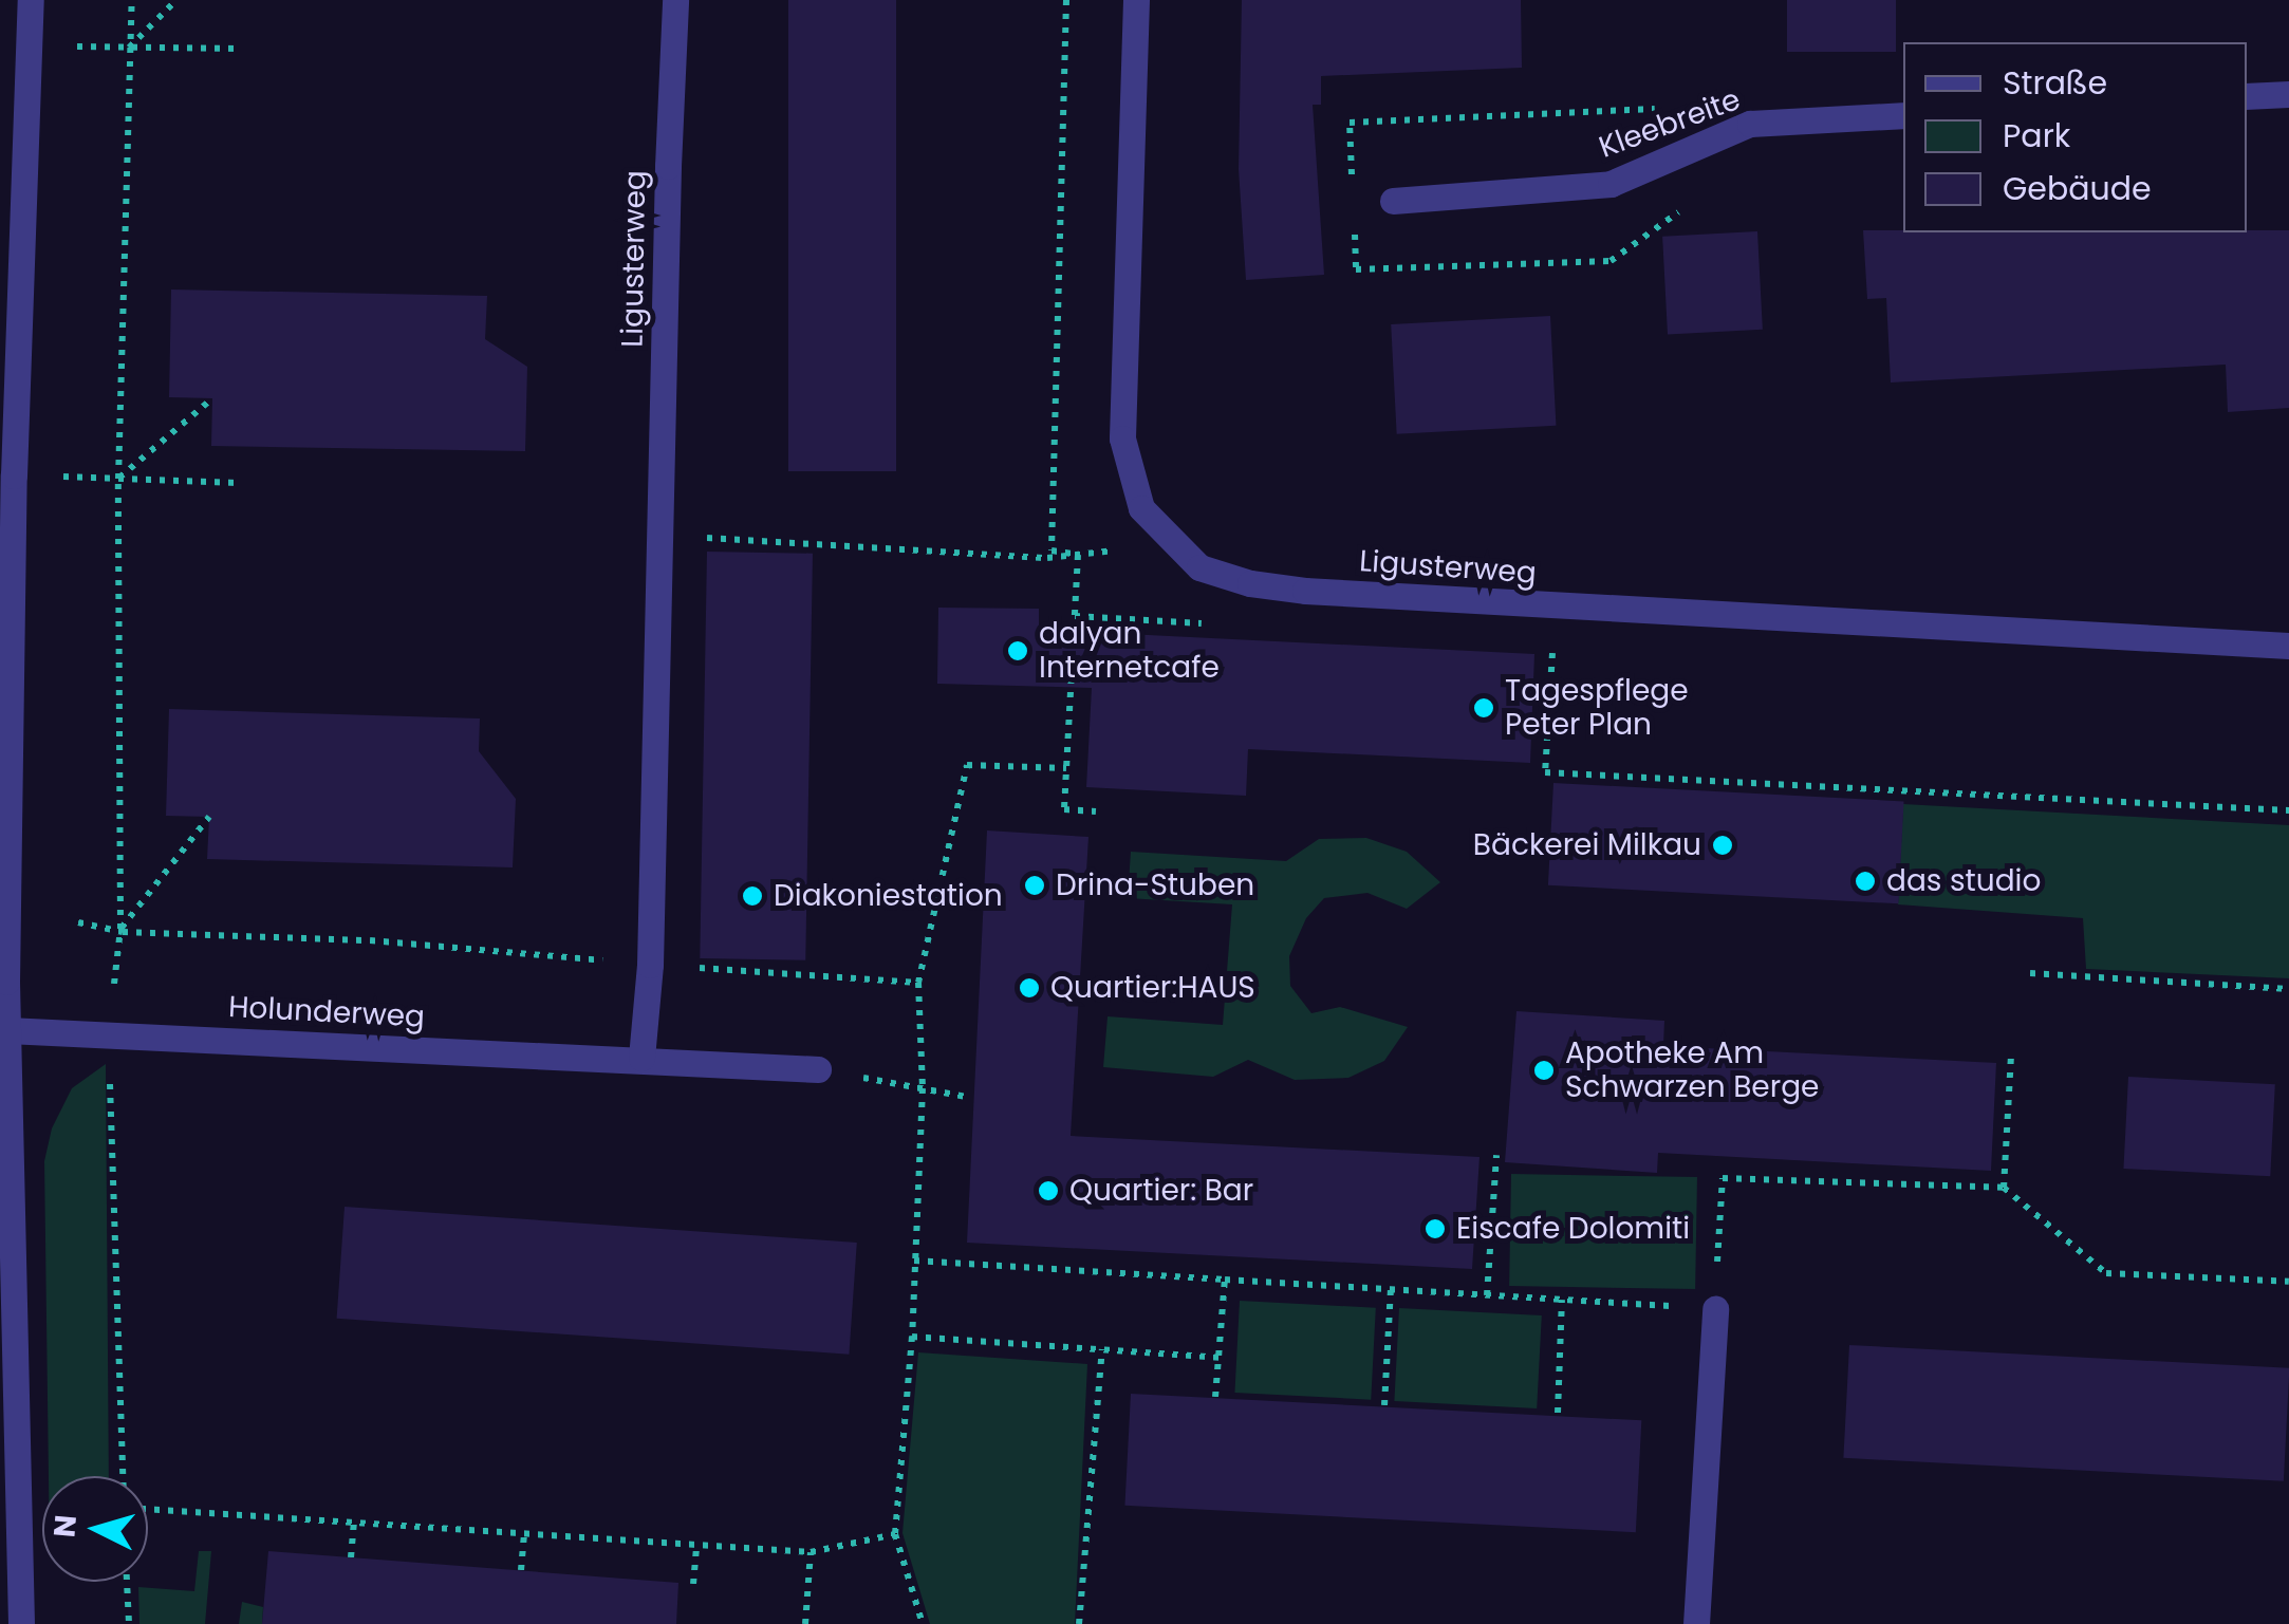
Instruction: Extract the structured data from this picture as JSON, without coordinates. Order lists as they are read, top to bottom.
{
  "streets": {
    "street": ["Kleebreite", "Ligusterweg", "Holunderweg"]
  },
  "places": [
    "dalyan Internetcafe",
    "Tagespflege Peter Plan",
    "Bäckerei Milkau",
    "das studio",
    "Drina-Stuben",
    "Diakoniestation",
    "Quartier:HAUS",
    "Apotheke Am Schwarzen Berge",
    "Quartier: Bar",
    "Eiscafe Dolomiti"
  ],
  "legend": ["Straße", "Park", "Gebäude"],
  "north": "left"
}
